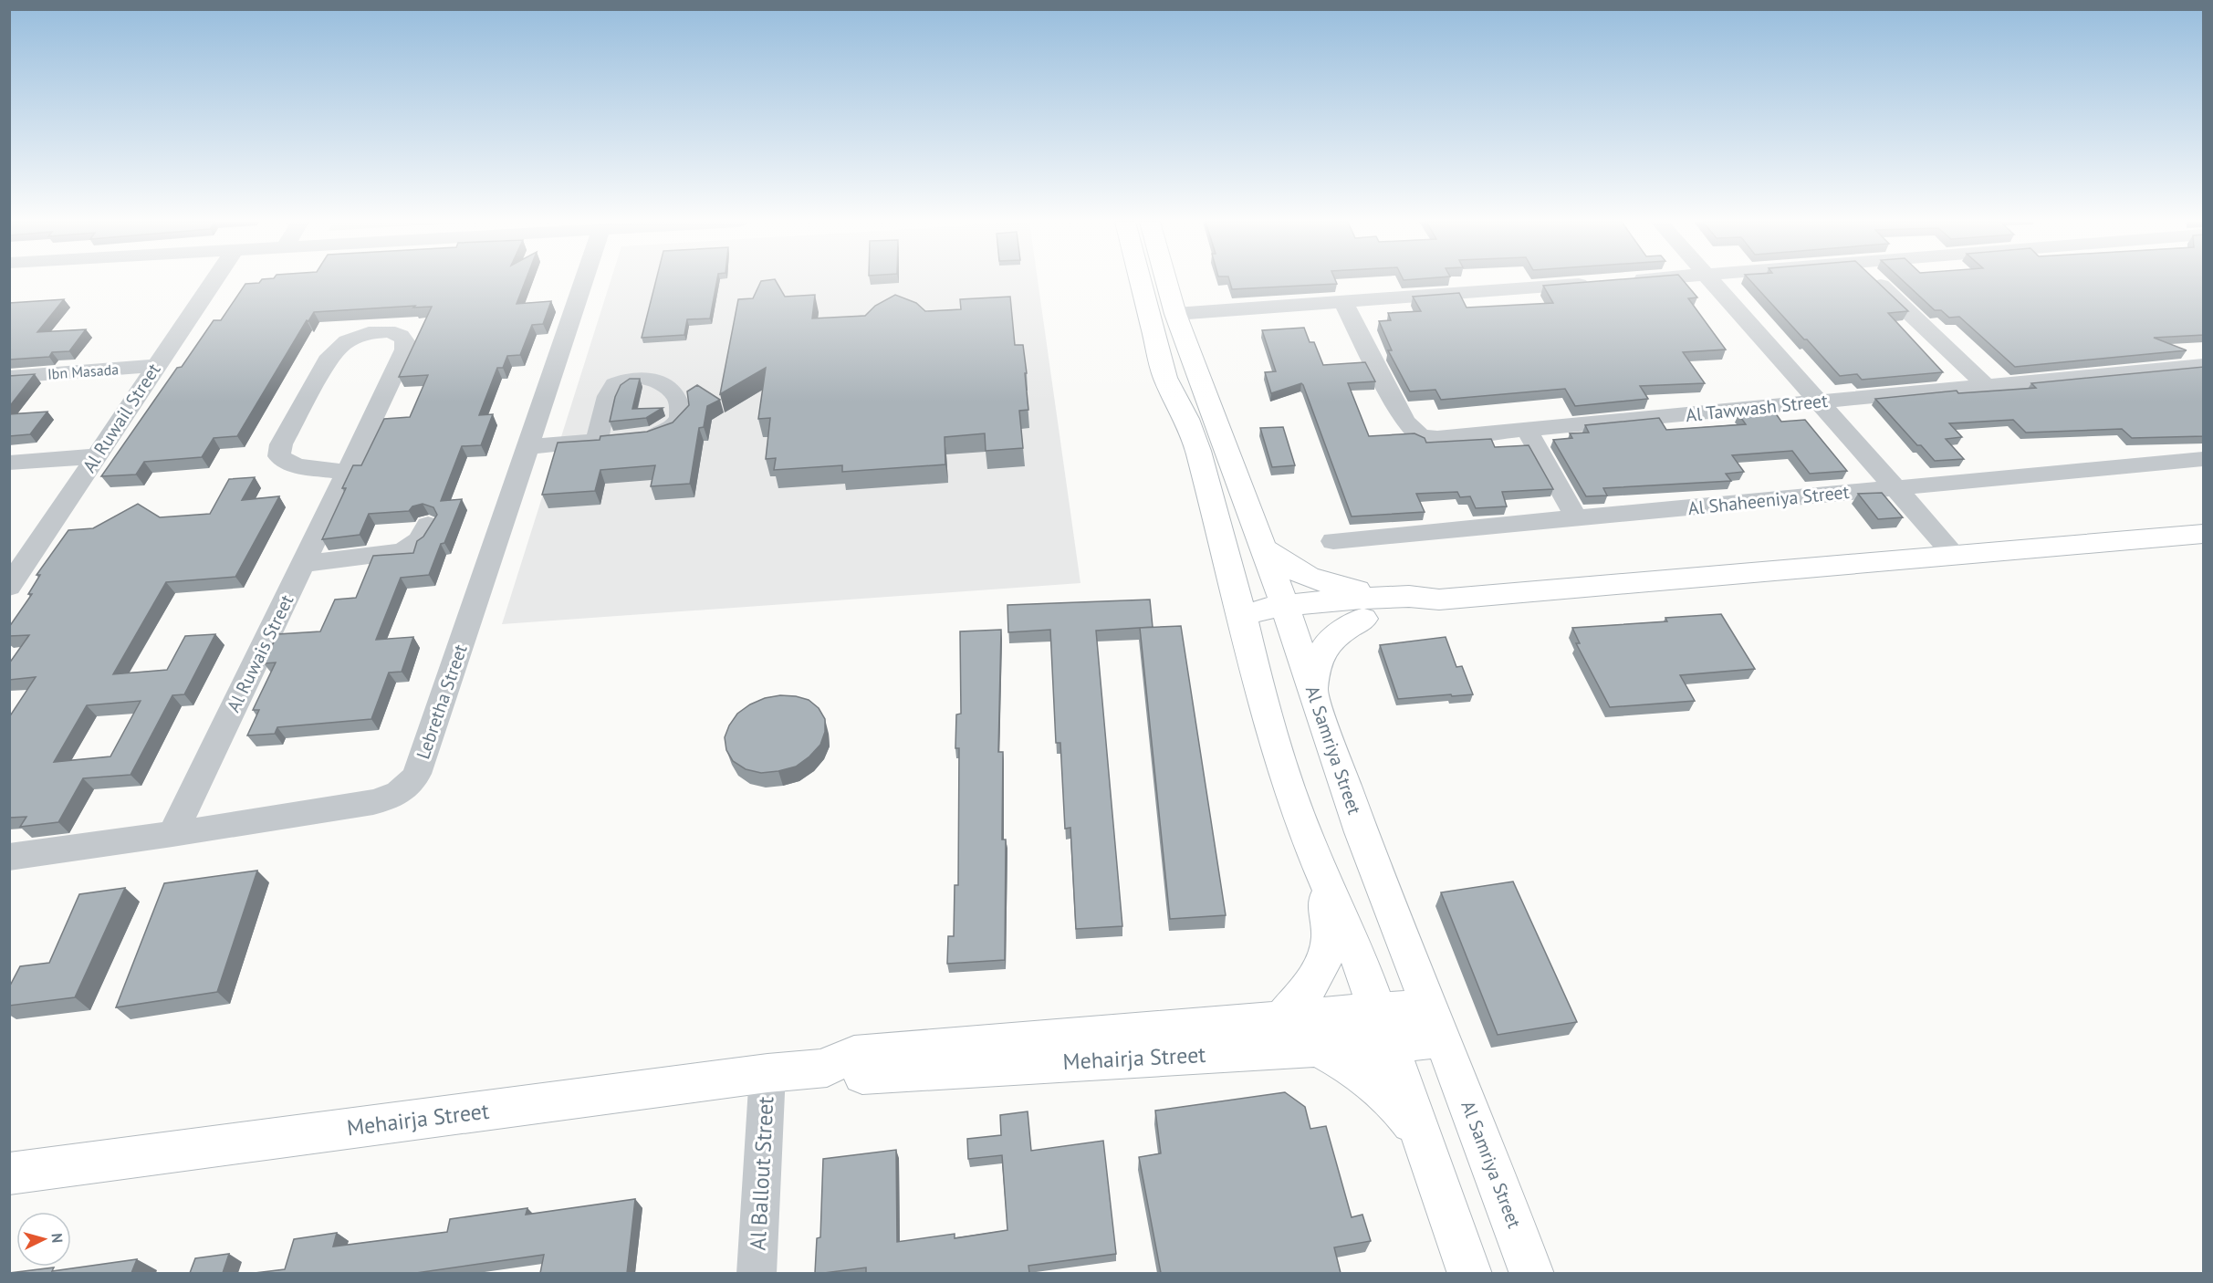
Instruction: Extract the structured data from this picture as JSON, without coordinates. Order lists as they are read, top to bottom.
{
  "streets": {
    "street": [
      "Ibn Masada",
      "Al Tawwash Street",
      "Al Ruwail Street",
      "Al Shaheeniya Street",
      "Al Ruwais Street",
      "Lebretha Street",
      "Al Samriya Street",
      "Mehairja Street",
      "Al Ballout Street"
    ]
  },
  "crossings": [
    ["Ibn Masada", "Al Ruwail Street"],
    ["Al Ruwais Street", "Lebretha Street"],
    ["Al Samriya Street", "Mehairja Street"],
    ["Mehairja Street", "Al Ballout Street"]
  ],
  "north": "right"
}
